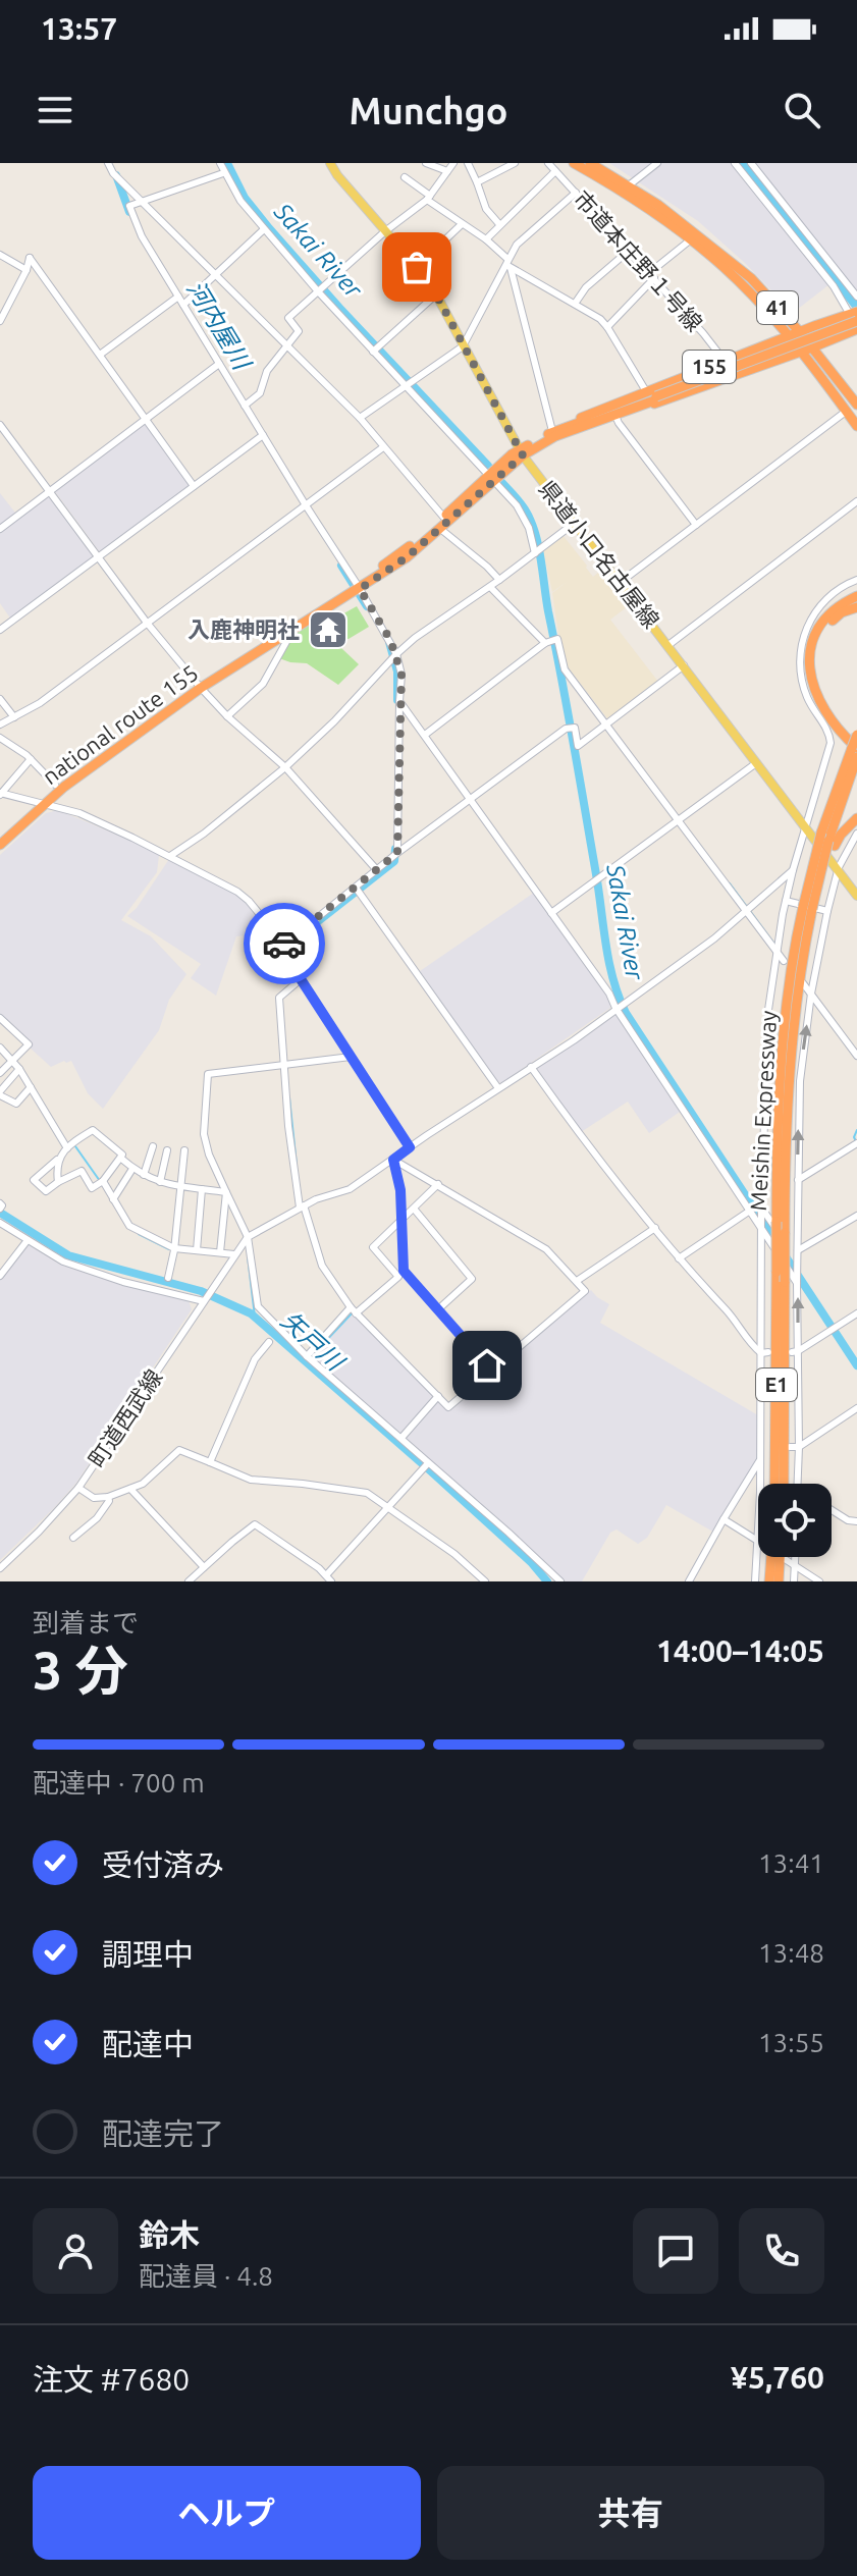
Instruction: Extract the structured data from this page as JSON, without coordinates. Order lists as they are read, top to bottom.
{
  "streets": {
    "highway": [
      "41",
      "155",
      "national route 155",
      "Meishin Expressway",
      "E1"
    ],
    "main road": ["県道小口名古屋線"],
    "street": ["市道本庄野１号線", "町道西武線"]
  },
  "crossings": [
    ["市道本庄野１号線", "155"],
    ["41", "155"],
    ["155", "national route 155"],
    ["県道小口名古屋線", "national route 155"]
  ],
  "water": ["Sakai River", "河内屋川", "矢戸川"],
  "places": {
    "temple": ["入鹿神明社"]
  },
  "page": {
    "status": "13:57",
    "header": "Munchgo",
    "heading": ["3 分", "到着まで", "14:00–14:05"],
    "panel": [
      "鈴木",
      "配達員 · 4.8",
      "注文 #7680",
      "¥5,760"
    ],
    "bar": "配達中 · 700 m",
    "list": [
      ["受付済み", "13:41"],
      ["調理中", "13:48"],
      ["配達中", "13:55"],
      "配達完了"
    ],
    "buttons": ["ヘルプ", "共有"]
  }
}
